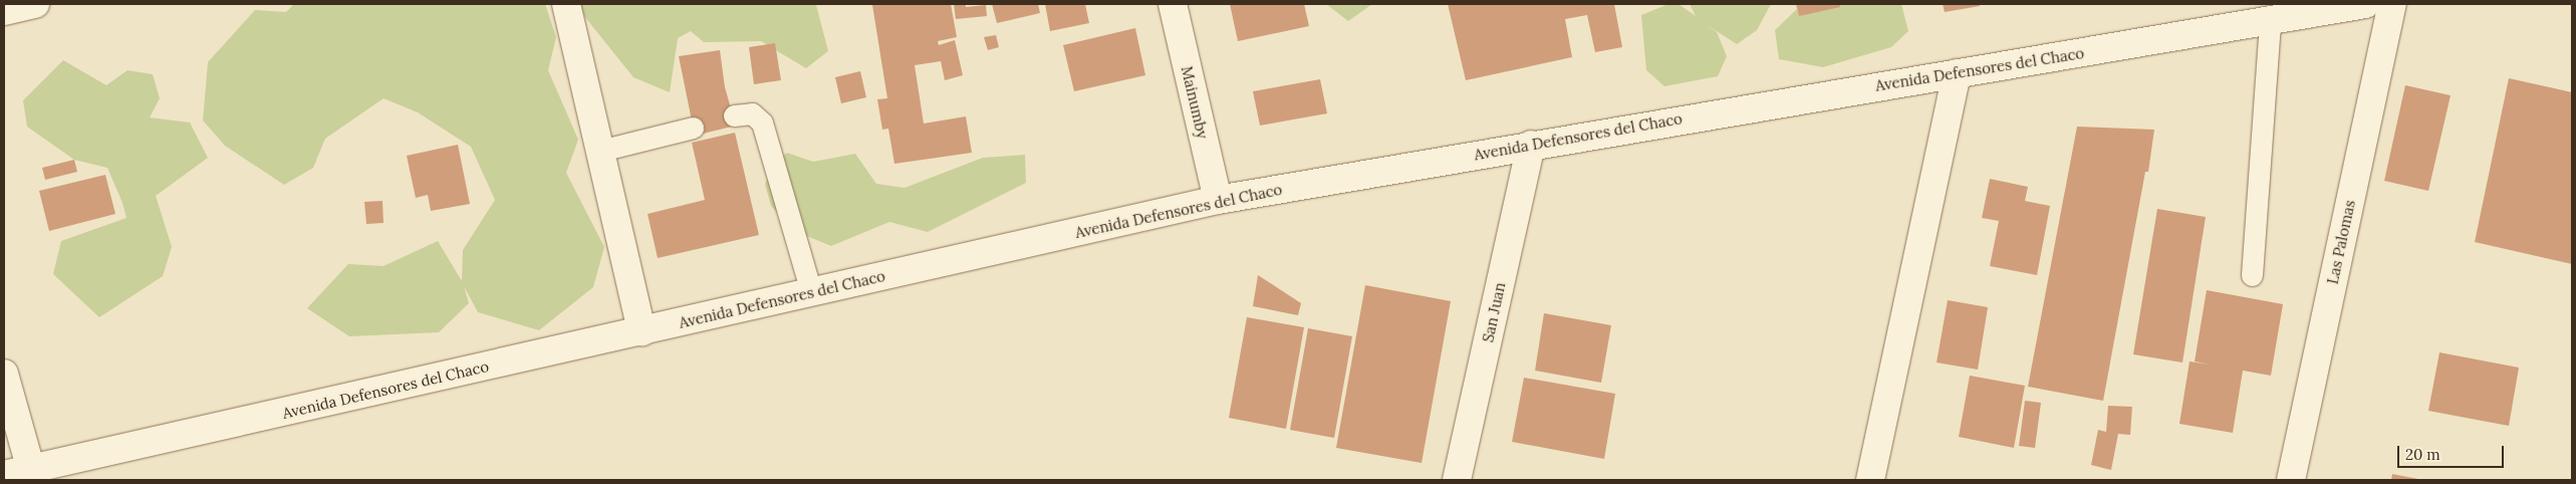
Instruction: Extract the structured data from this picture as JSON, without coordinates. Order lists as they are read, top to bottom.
{
  "streets": {
    "main road": [
      "Avenida Defensores del Chaco",
      "Mainumby",
      "Las Palomas",
      "San Juan"
    ]
  },
  "crossings": [
    ["Avenida Defensores del Chaco", "Mainumby"],
    ["Avenida Defensores del Chaco", "San Juan"]
  ],
  "scale_bar": "20 m"
}
